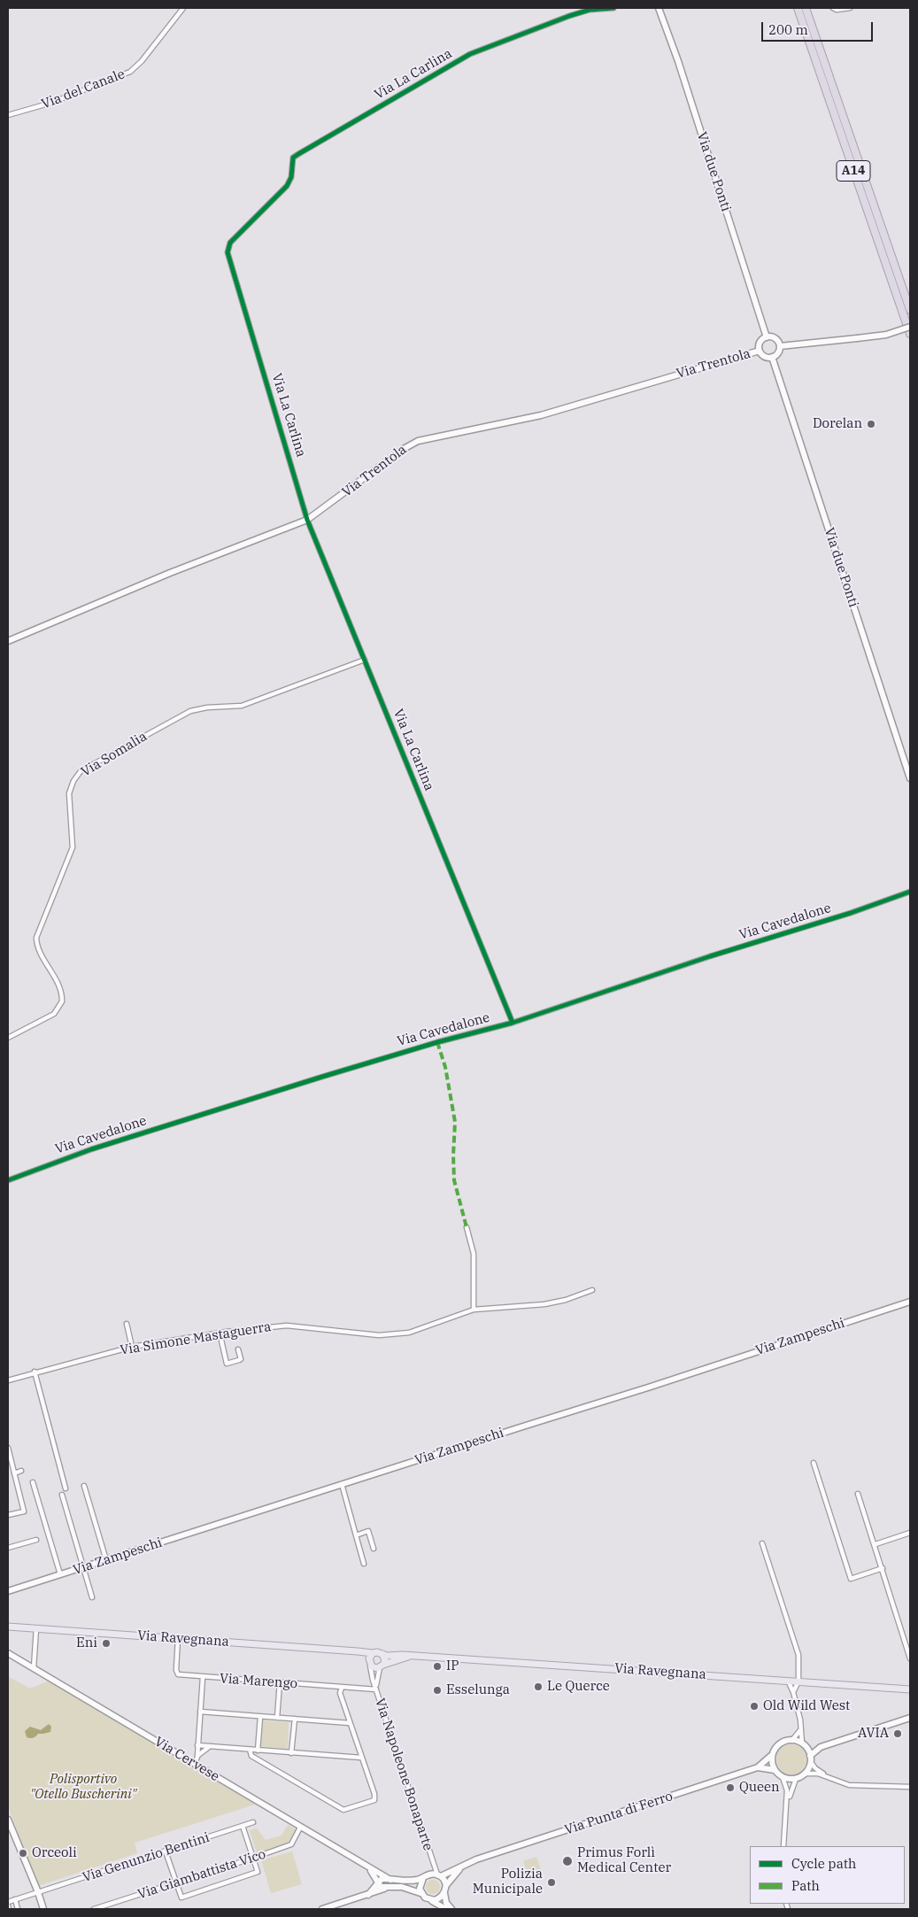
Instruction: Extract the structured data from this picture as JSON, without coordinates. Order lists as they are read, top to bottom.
{
  "streets": {
    "highway": ["A14"],
    "main road": ["Via Ravegnana"],
    "street": [
      "Via La Carlina",
      "Via del Canale",
      "Via due Ponti",
      "Via Trentola",
      "Via Somalia",
      "Via Cavedalone",
      "Via Zampeschi",
      "Via Simone Mastaguerra",
      "Via Marengo",
      "Via Cervese",
      "Via Napoleone Bonaparte",
      "Via Punta di Ferro",
      "Via Genunzio Bentini",
      "Via Giambattista Vico"
    ]
  },
  "crossings": [
    ["Via La Carlina", "Via Trentola"],
    ["Via La Carlina", "Via Somalia"],
    ["Via La Carlina", "Via Cavedalone"],
    ["Via due Ponti", "Via Trentola"],
    ["Via Ravegnana", "Via Marengo"],
    ["Via Ravegnana", "Via Napoleone Bonaparte"],
    ["Via Marengo", "Via Napoleone Bonaparte"],
    ["Via Cervese", "Via Napoleone Bonaparte"],
    ["Via Cervese", "Via Punta di Ferro"],
    ["Via Cervese", "Via Giambattista Vico"],
    ["Via Napoleone Bonaparte", "Via Punta di Ferro"]
  ],
  "parks": ["Polisportivo \"Otello Buscherini\""],
  "places": [
    "Dorelan",
    "Eni",
    "IP",
    "Le Querce",
    "Esselunga",
    "Old Wild West",
    "AVIA",
    "Queen",
    "Orceoli",
    "Primus Forlì Medical Center",
    "Polizia Municipale"
  ],
  "legend": ["Cycle path", "Path"],
  "scale_bar": "200 m"
}
